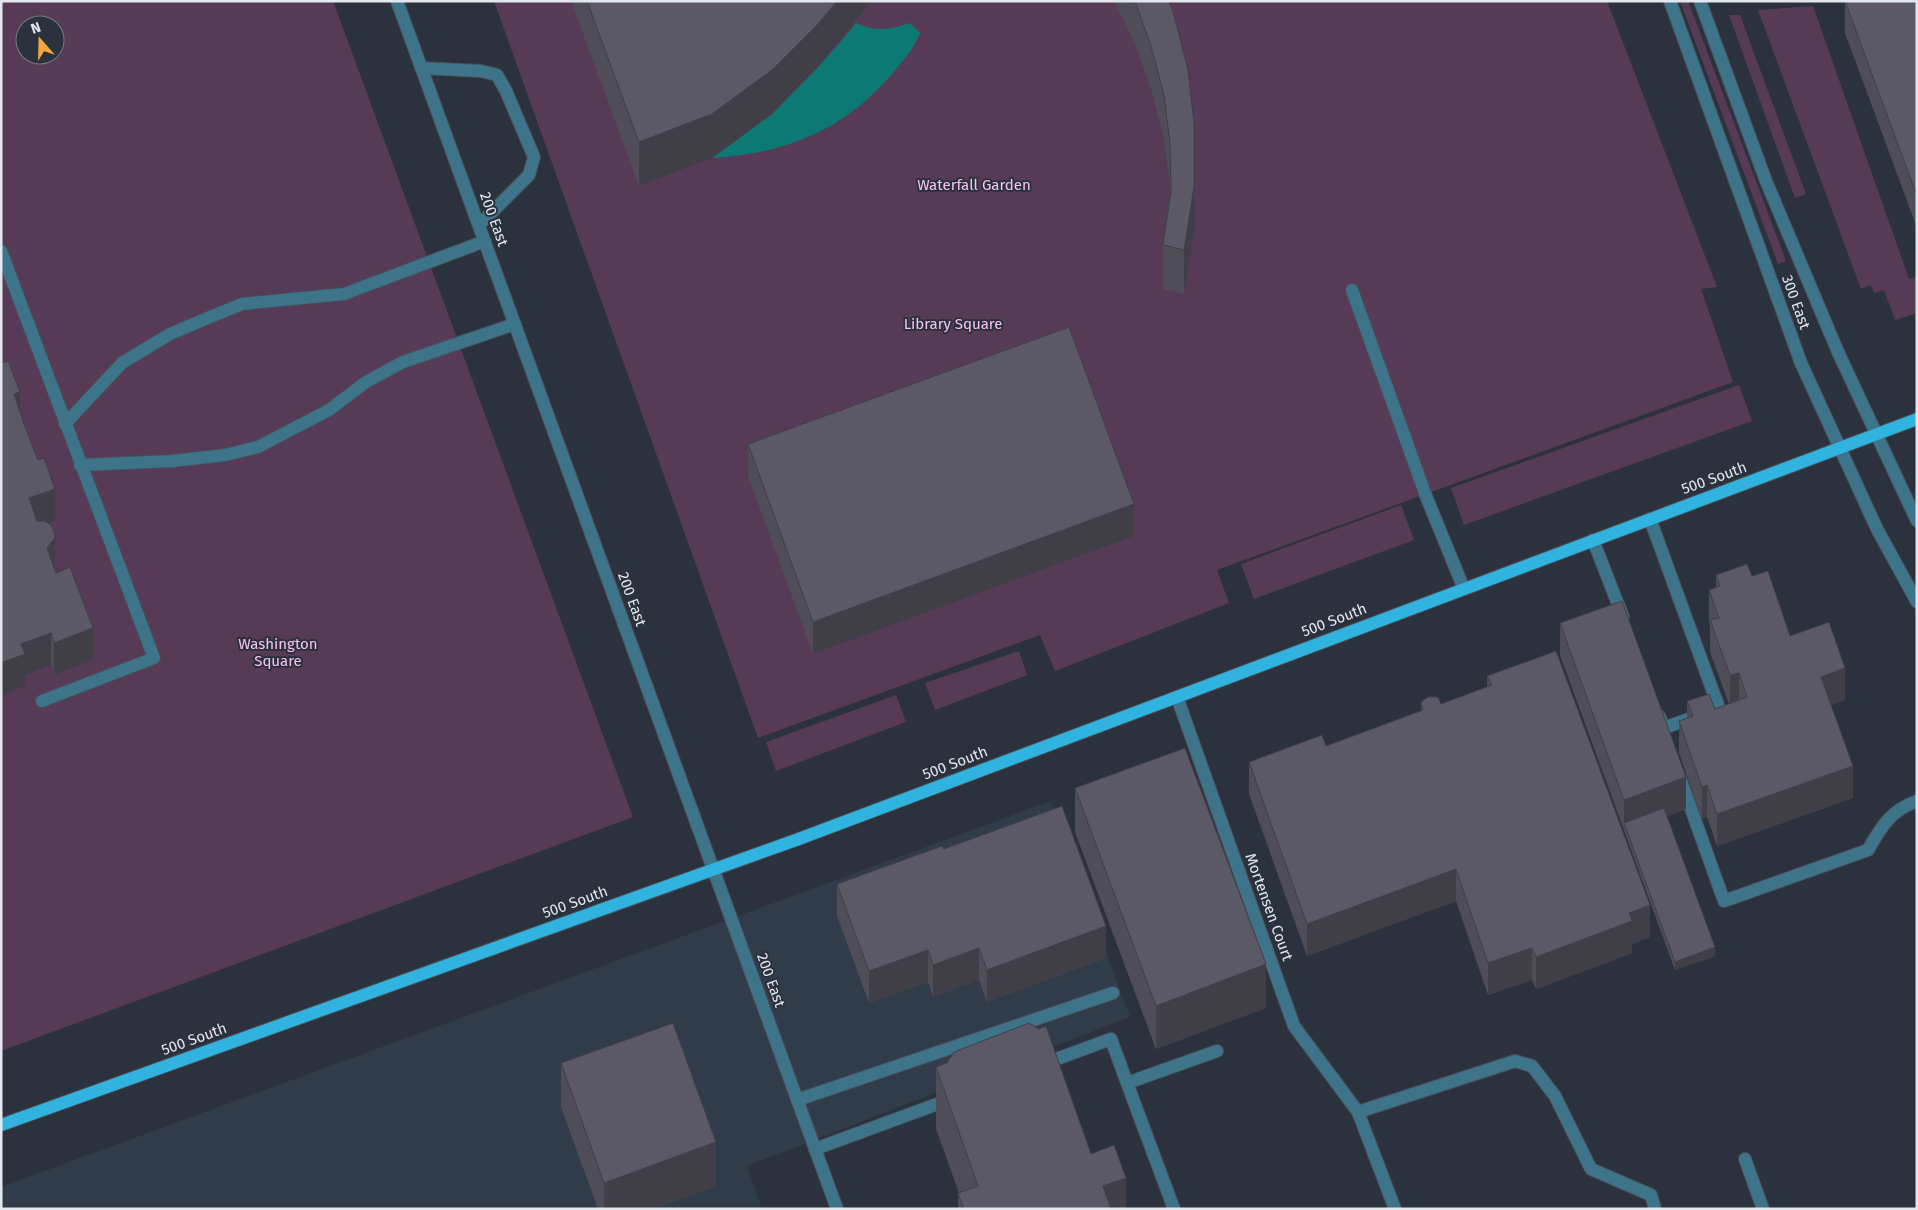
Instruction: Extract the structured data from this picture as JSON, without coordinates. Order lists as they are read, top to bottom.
{
  "streets": {
    "main road": ["500 South"],
    "street": ["200 East", "300 East", "Mortensen Court"]
  },
  "crossings": [
    ["200 East", "500 South"],
    ["300 East", "500 South"],
    ["500 South", "Mortensen Court"]
  ],
  "parks": ["Waterfall Garden", "Library Square", "Washington Square"],
  "north": "top"
}
